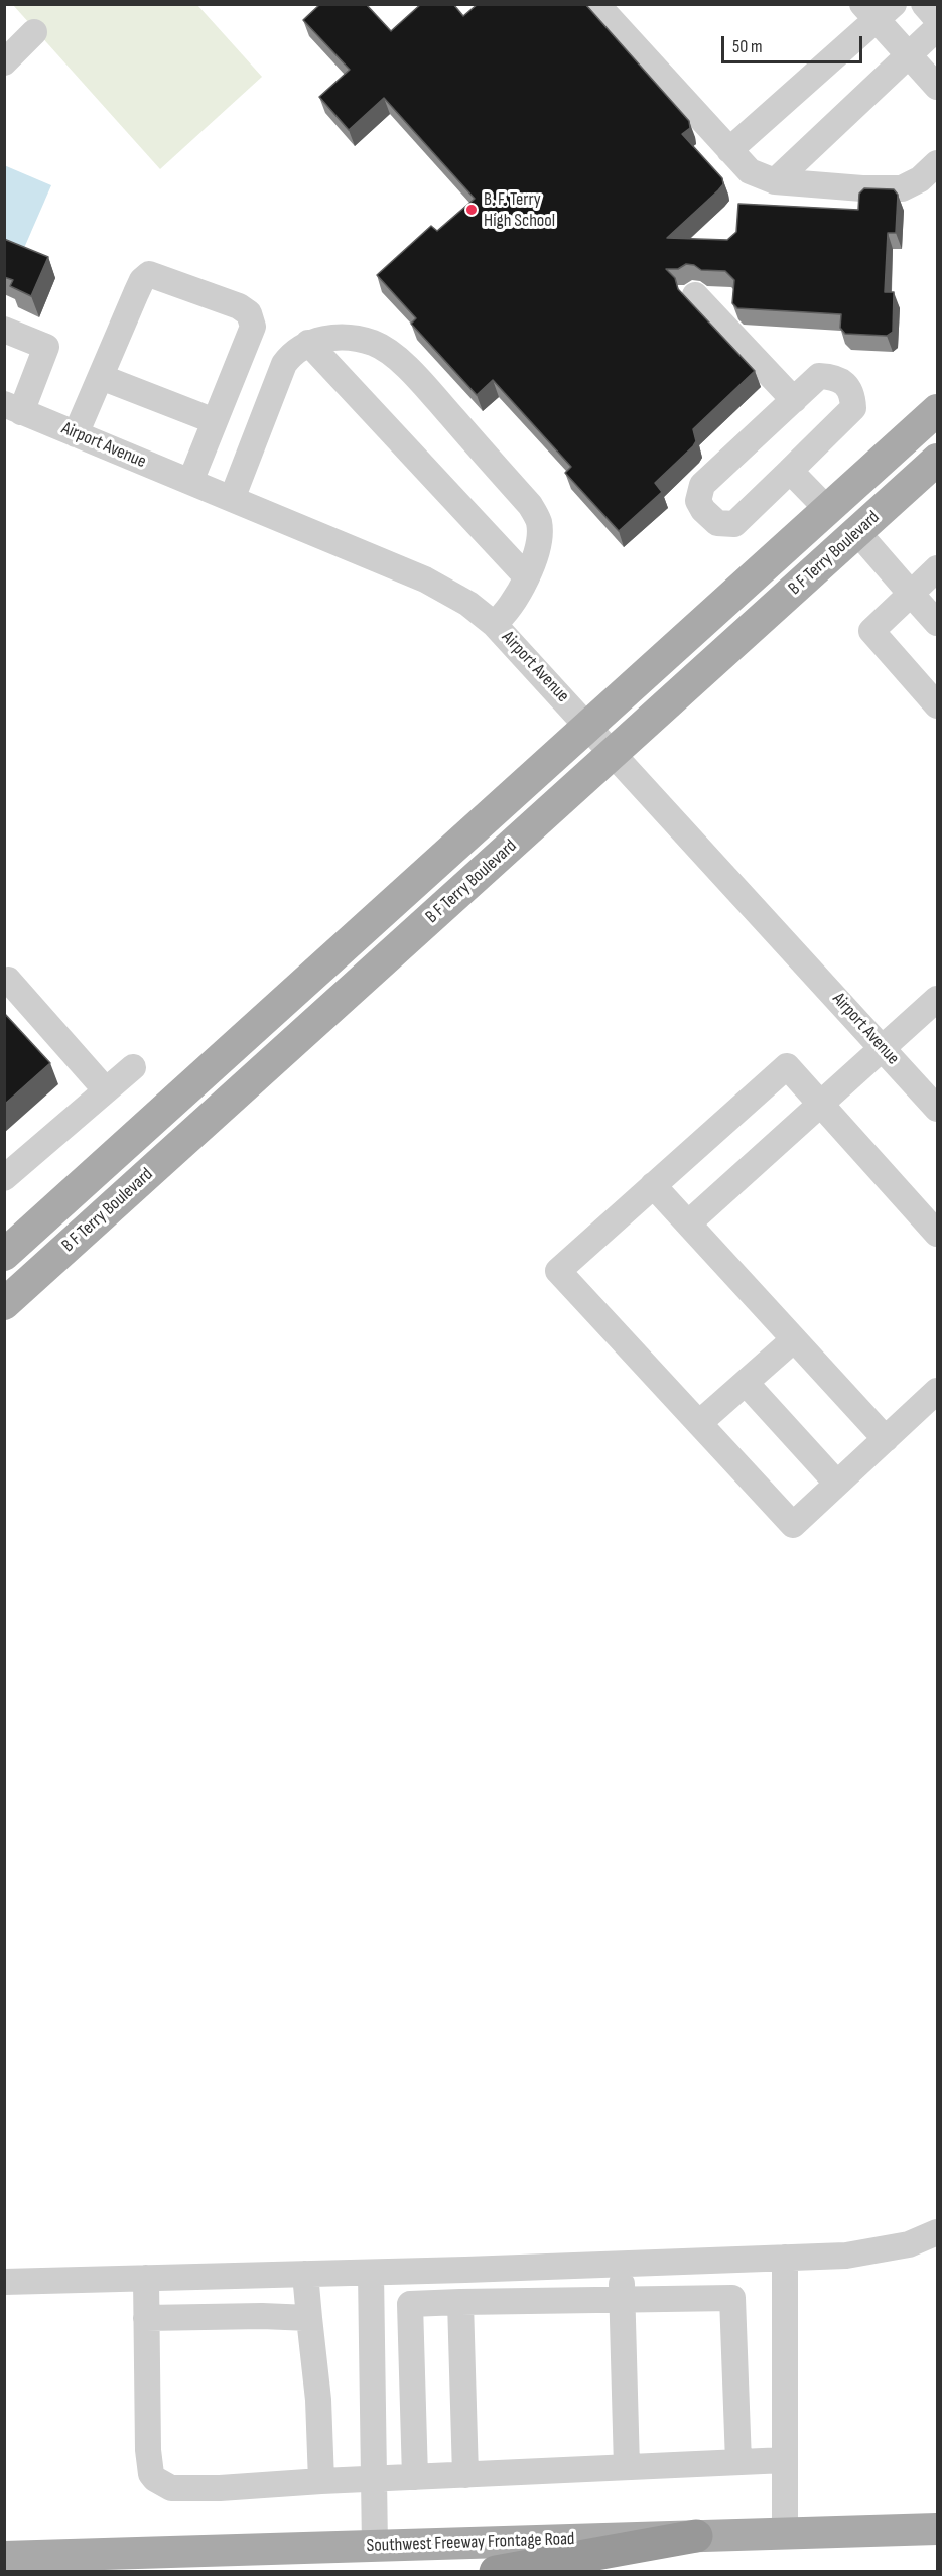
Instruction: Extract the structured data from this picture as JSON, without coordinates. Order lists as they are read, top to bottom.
{
  "streets": {
    "main road": ["B F Terry Boulevard", "Southwest Freeway Frontage Road"],
    "street": ["Airport Avenue"]
  },
  "crossings": [
    ["Airport Avenue", "B F Terry Boulevard"]
  ],
  "places": ["B. F. Terry High School"],
  "scale_bar": "50 m"
}
